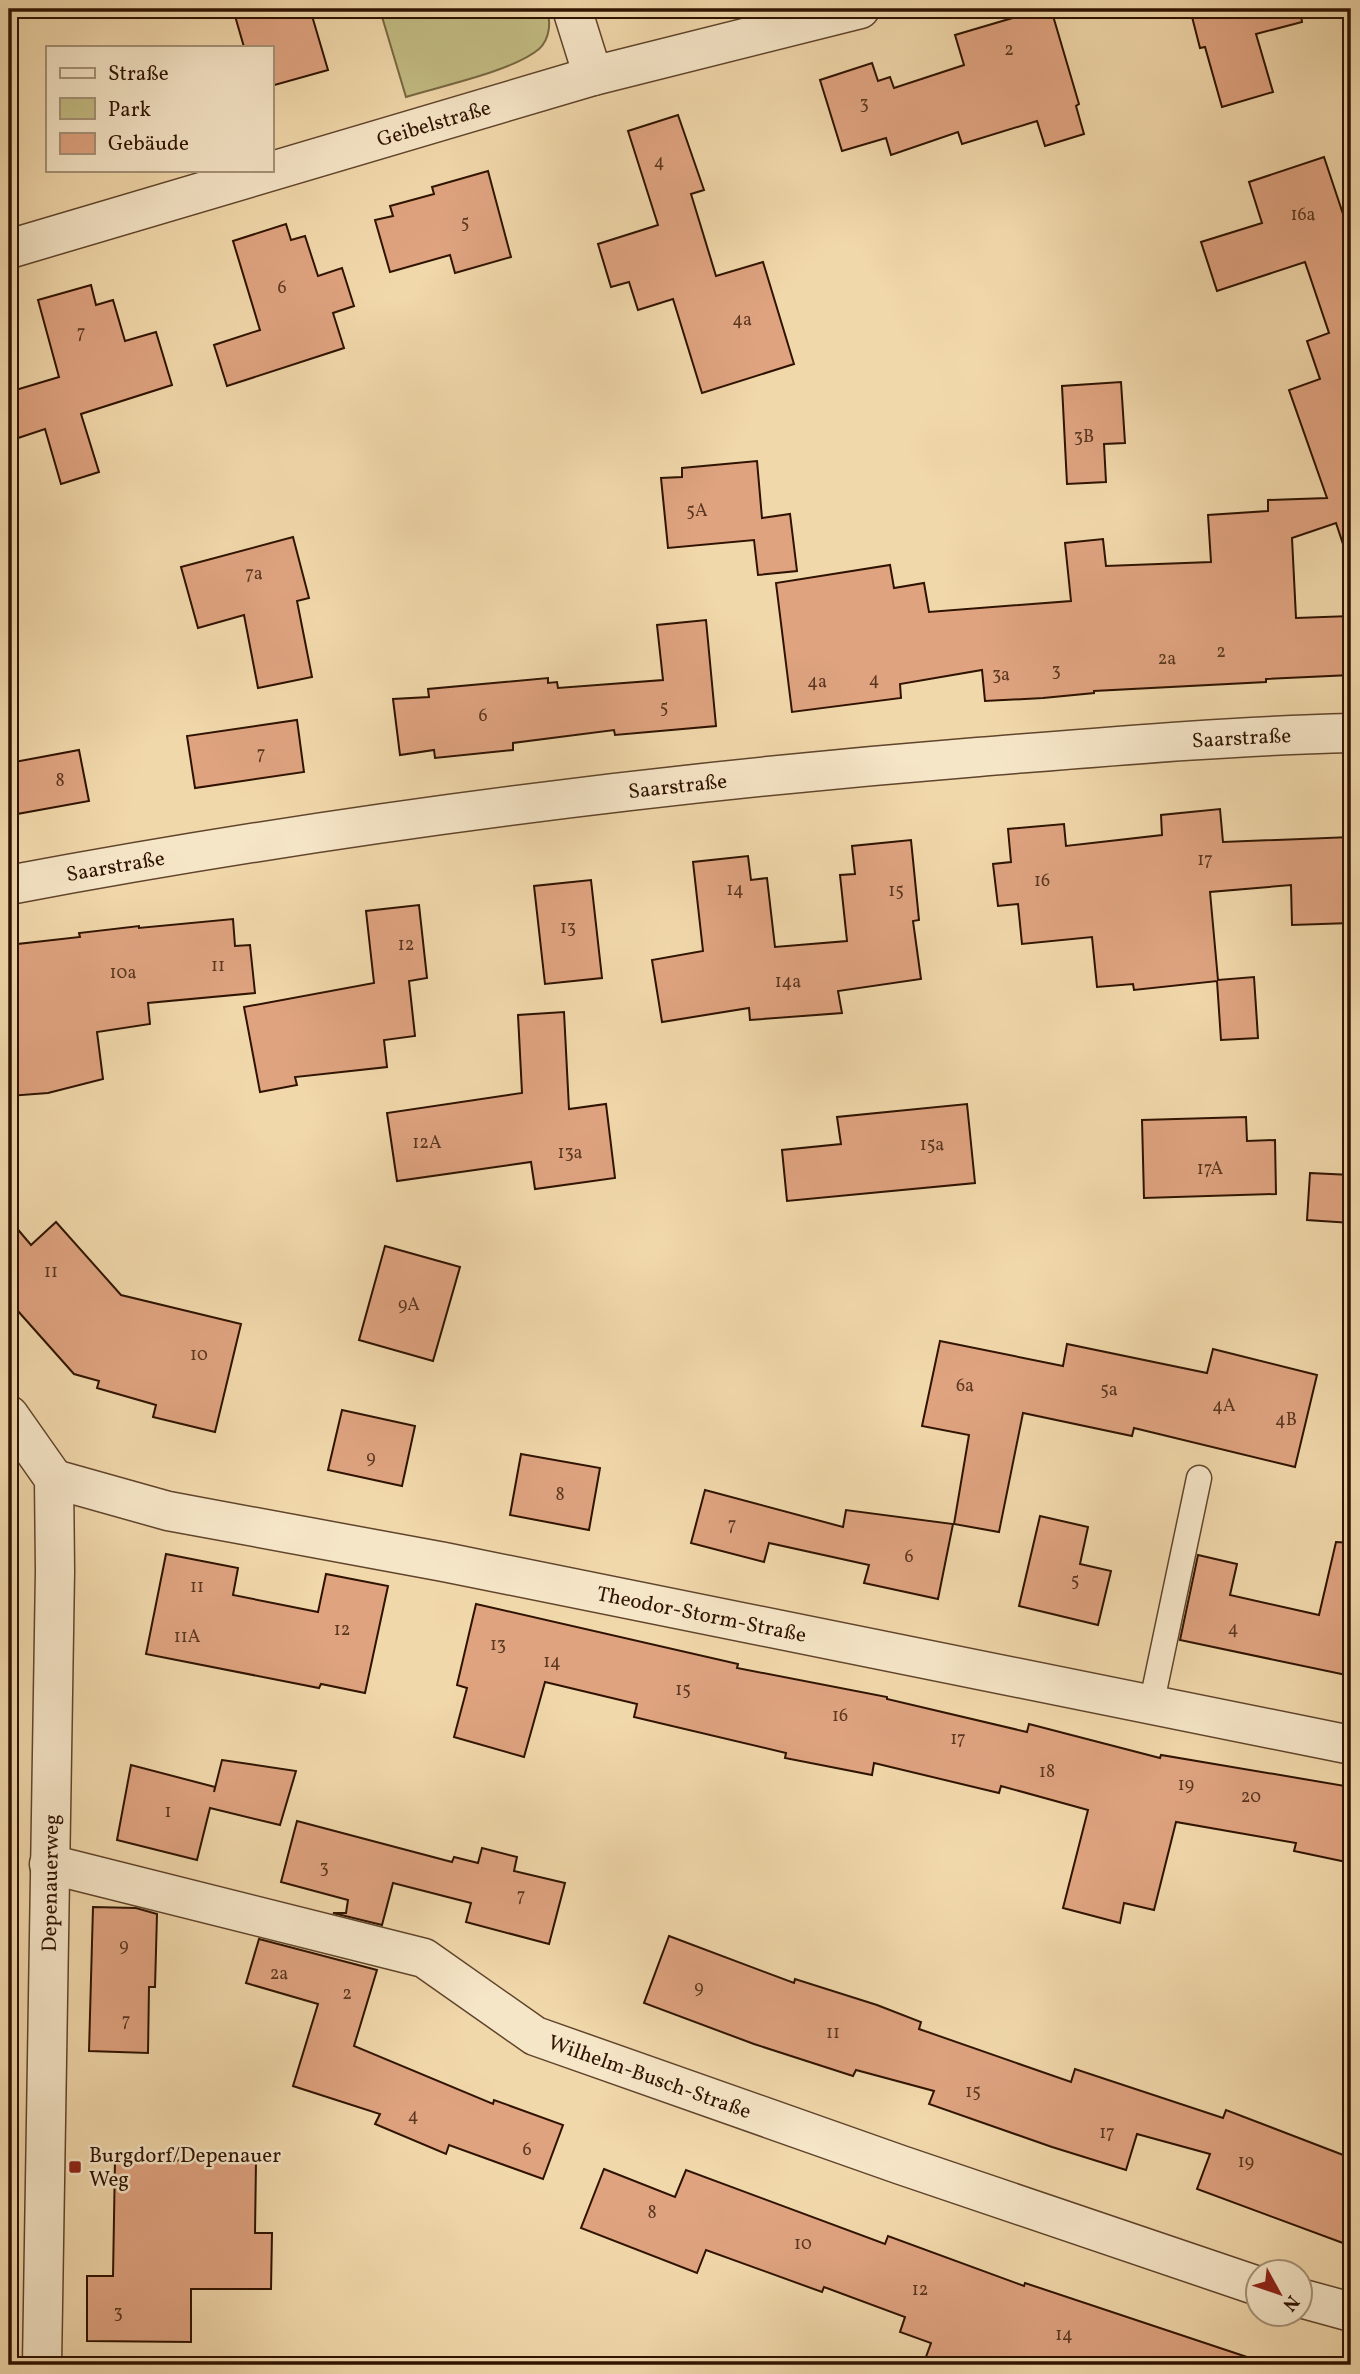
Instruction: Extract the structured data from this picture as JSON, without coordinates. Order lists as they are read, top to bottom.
{
  "streets": {
    "street": [
      "Geibelstraße",
      "Saarstraße",
      "Theodor-Storm-Straße",
      "Depenauerweg",
      "Wilhelm-Busch-Straße"
    ]
  },
  "crossings": [
    ["Theodor-Storm-Straße", "Depenauerweg"],
    ["Depenauerweg", "Wilhelm-Busch-Straße"]
  ],
  "places": {
    "transit": ["Burgdorf/Depenauer Weg"]
  },
  "house_numbers": [
    "2",
    "3",
    "4",
    "16a",
    "5",
    "6",
    "4a",
    "7",
    "3B",
    "5A",
    "7a",
    "2",
    "2a",
    "3",
    "3a",
    "4",
    "4a",
    "5",
    "6",
    "7",
    "8",
    "17",
    "16",
    "14",
    "15",
    "13",
    "12",
    "11",
    "10a",
    "14a",
    "12A",
    "15a",
    "13a",
    "17A",
    "11",
    "9A",
    "10",
    "6a",
    "5a",
    "4A",
    "4B",
    "9",
    "8",
    "7",
    "6",
    "5",
    "11",
    "4",
    "12",
    "11A",
    "13",
    "14",
    "15",
    "16",
    "17",
    "18",
    "19",
    "20",
    "1",
    "3",
    "7",
    "9",
    "2a",
    "9",
    "2",
    "7",
    "11",
    "15",
    "4",
    "17",
    "6",
    "19",
    "8",
    "10",
    "12",
    "3",
    "14"
  ],
  "legend": ["Straße", "Park", "Gebäude"],
  "north": "bottom right"
}
